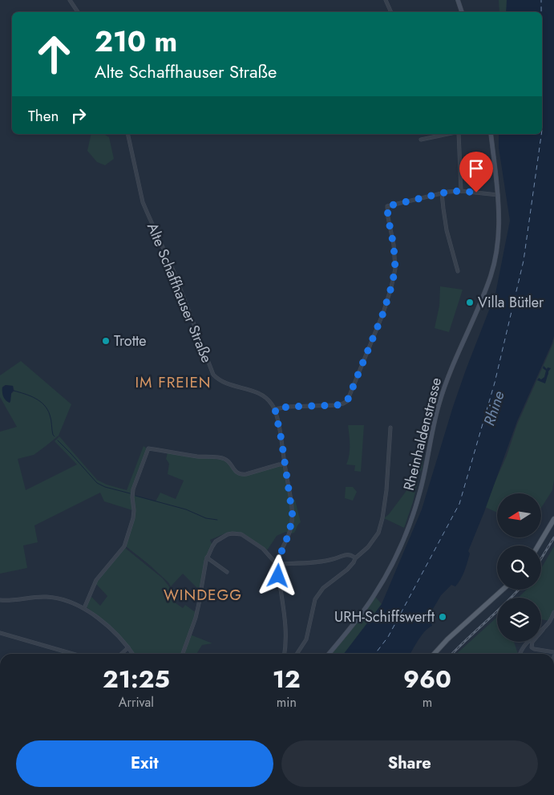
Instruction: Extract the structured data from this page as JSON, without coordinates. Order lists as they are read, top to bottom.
{
  "streets": {
    "main road": ["Rheinhaldenstrasse"],
    "street": ["Alte Schaffhauser Straße"]
  },
  "districts": ["IM FREIEN", "WINDEGG"],
  "water": ["Rhine"],
  "places": ["Villa Bütler", "Trotte", "URH-Schiffswerft"],
  "north": "left",
  "page": {
    "turn": ["210 m", "Alte Schaffhauser Straße"],
    "then": "Then",
    "eta": [
      "21:25",
      "Arrival",
      "12",
      "min",
      "960",
      "m"
    ],
    "buttons": ["Exit", "Share"]
  }
}
